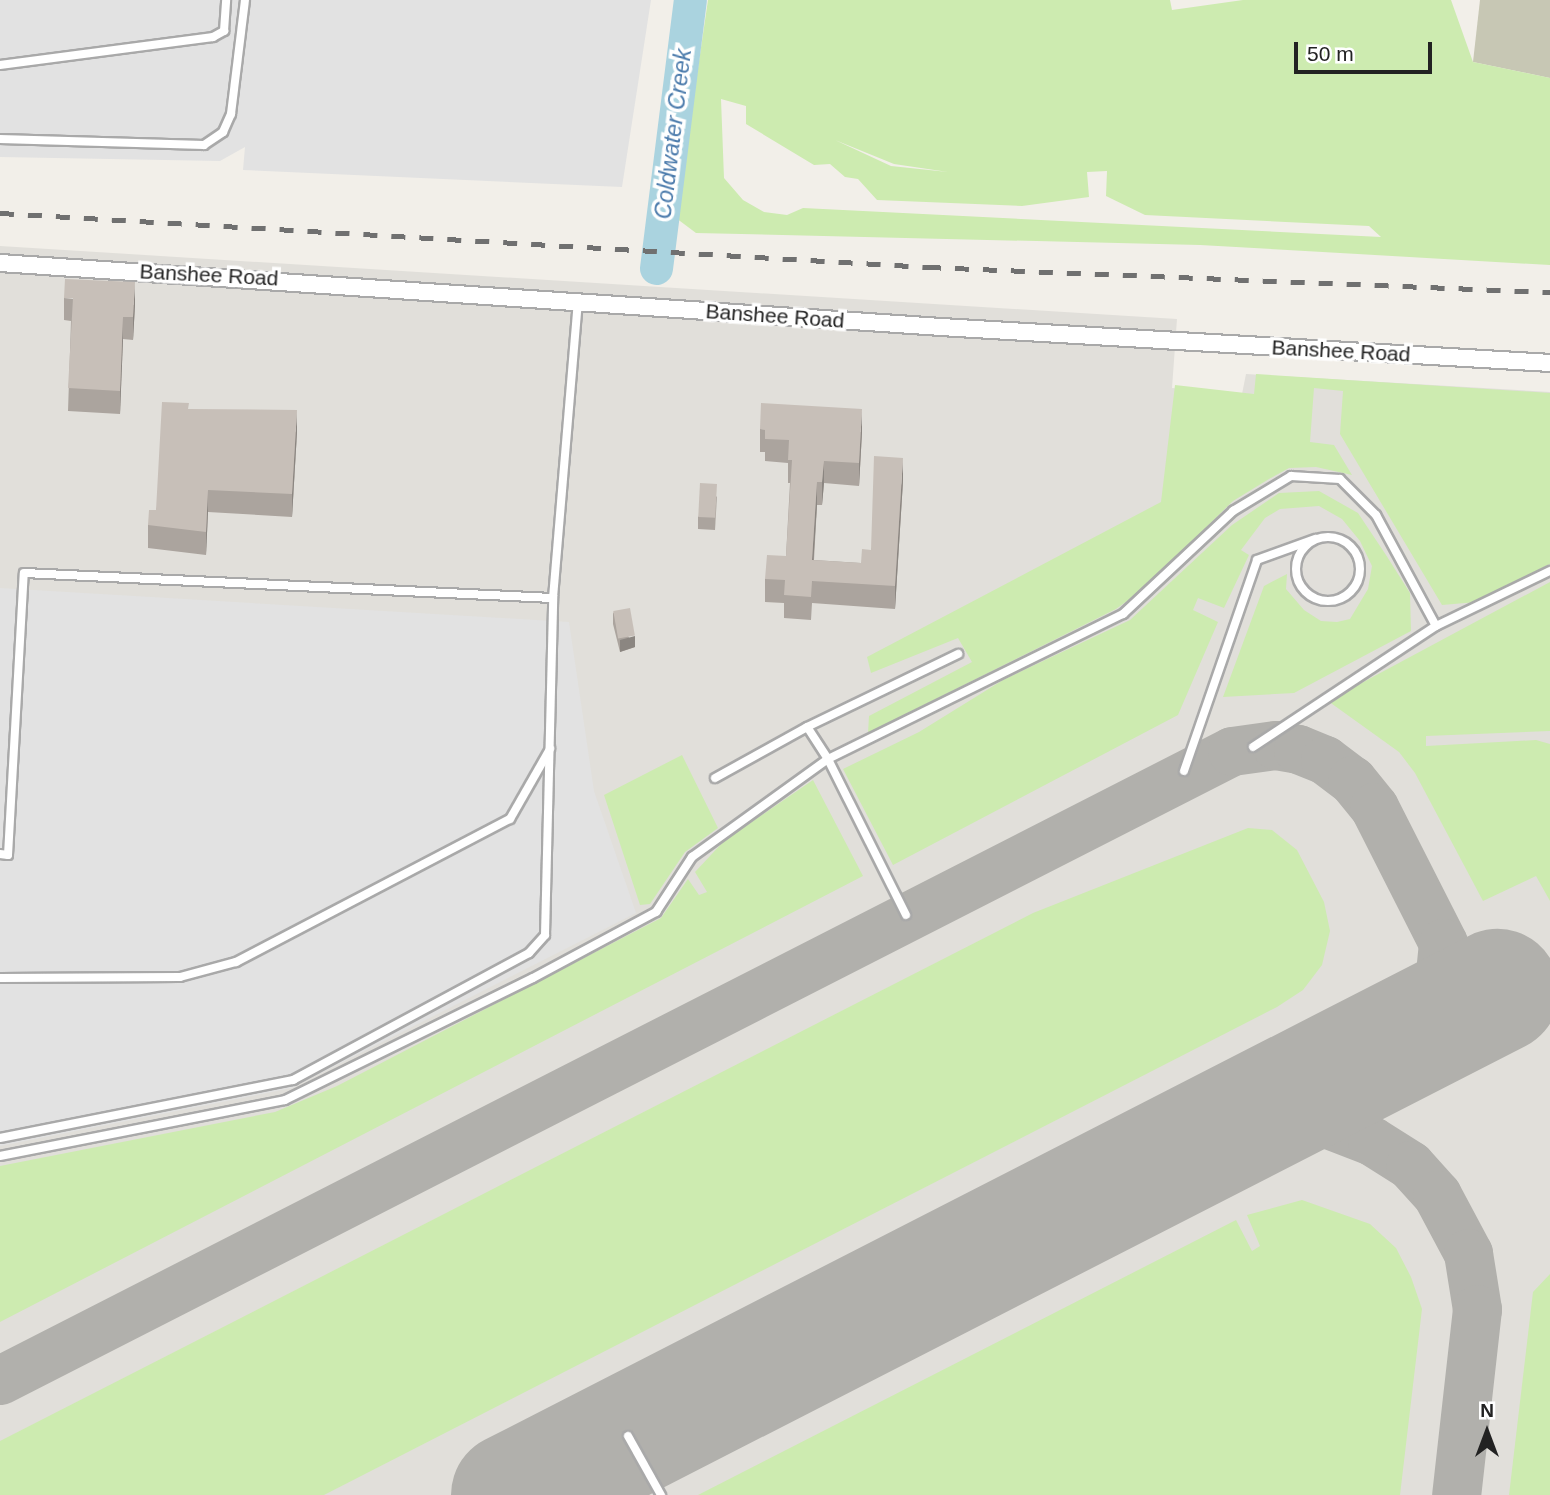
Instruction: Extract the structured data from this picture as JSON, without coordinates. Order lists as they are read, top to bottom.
{
  "streets": {
    "street": ["Banshee Road"]
  },
  "water": ["Coldwater Creek"],
  "scale_bar": "50 m",
  "north": "top"
}
